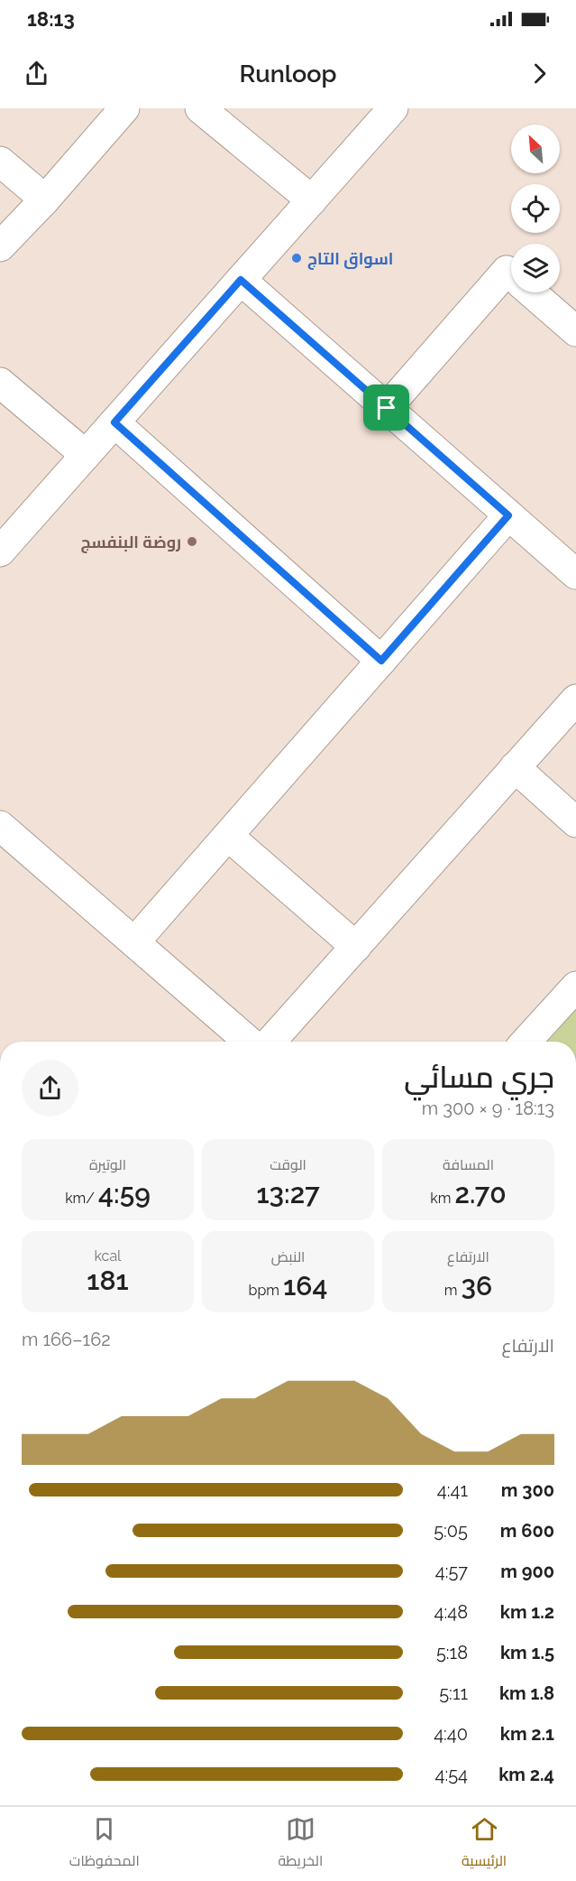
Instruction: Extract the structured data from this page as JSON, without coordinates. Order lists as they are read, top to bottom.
{
  "places": ["اسواق التاج", "روضة البنفسج"],
  "north": "top left",
  "page": {
    "status": "18:13",
    "header": "Runloop",
    "heading": ["جري مسائي", "18:13 · 9 × 300 m"],
    "stats": [
      ["المسافة", "2.70 km"],
      ["الوقت", "13:27"],
      ["الوتيرة", "4:59 /km"],
      ["الارتفاع", "36 m"],
      ["النبض", "164 bpm"],
      ["kcal", "181"]
    ],
    "chart": ["الارتفاع", "162–166 m"],
    "list": [
      {
        "name": "300 m",
        "note": "4:41"
      },
      {
        "name": "600 m",
        "note": "5:05"
      },
      {
        "name": "900 m",
        "note": "4:57"
      },
      {
        "name": "1.2 km",
        "note": "4:48"
      },
      {
        "name": "1.5 km",
        "note": "5:18"
      },
      {
        "name": "1.8 km",
        "note": "5:11"
      },
      {
        "name": "2.1 km",
        "note": "4:40"
      },
      {
        "name": "2.4 km",
        "note": "4:54"
      }
    ],
    "tabs": ["الرئيسية", "الخريطة", "المحفوظات"]
  }
}
